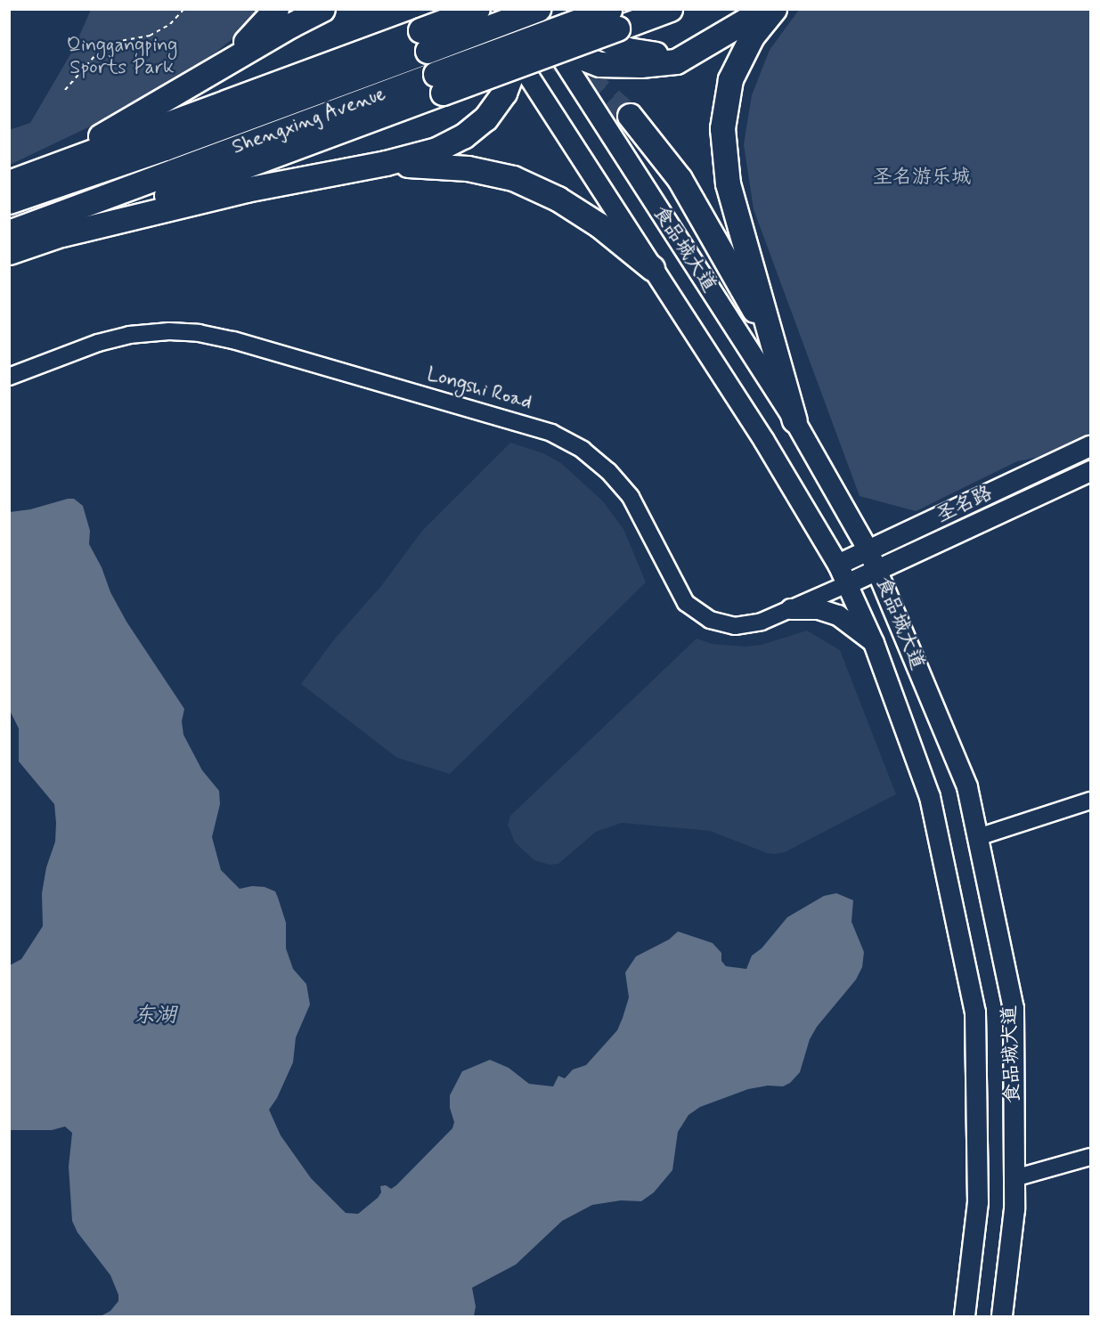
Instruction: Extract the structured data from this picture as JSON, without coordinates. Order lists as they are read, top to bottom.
{
  "streets": {
    "highway": ["Shengxing Avenue"],
    "main road": ["食品城大道", "圣名路"],
    "street": ["Longshi Road"]
  },
  "crossings": [
    ["食品城大道", "Longshi Road"],
    ["食品城大道", "圣名路"],
    ["Longshi Road", "圣名路"]
  ],
  "water": ["东湖"],
  "parks": ["Qinggangping Sports Park", "圣名游乐城"]
}
